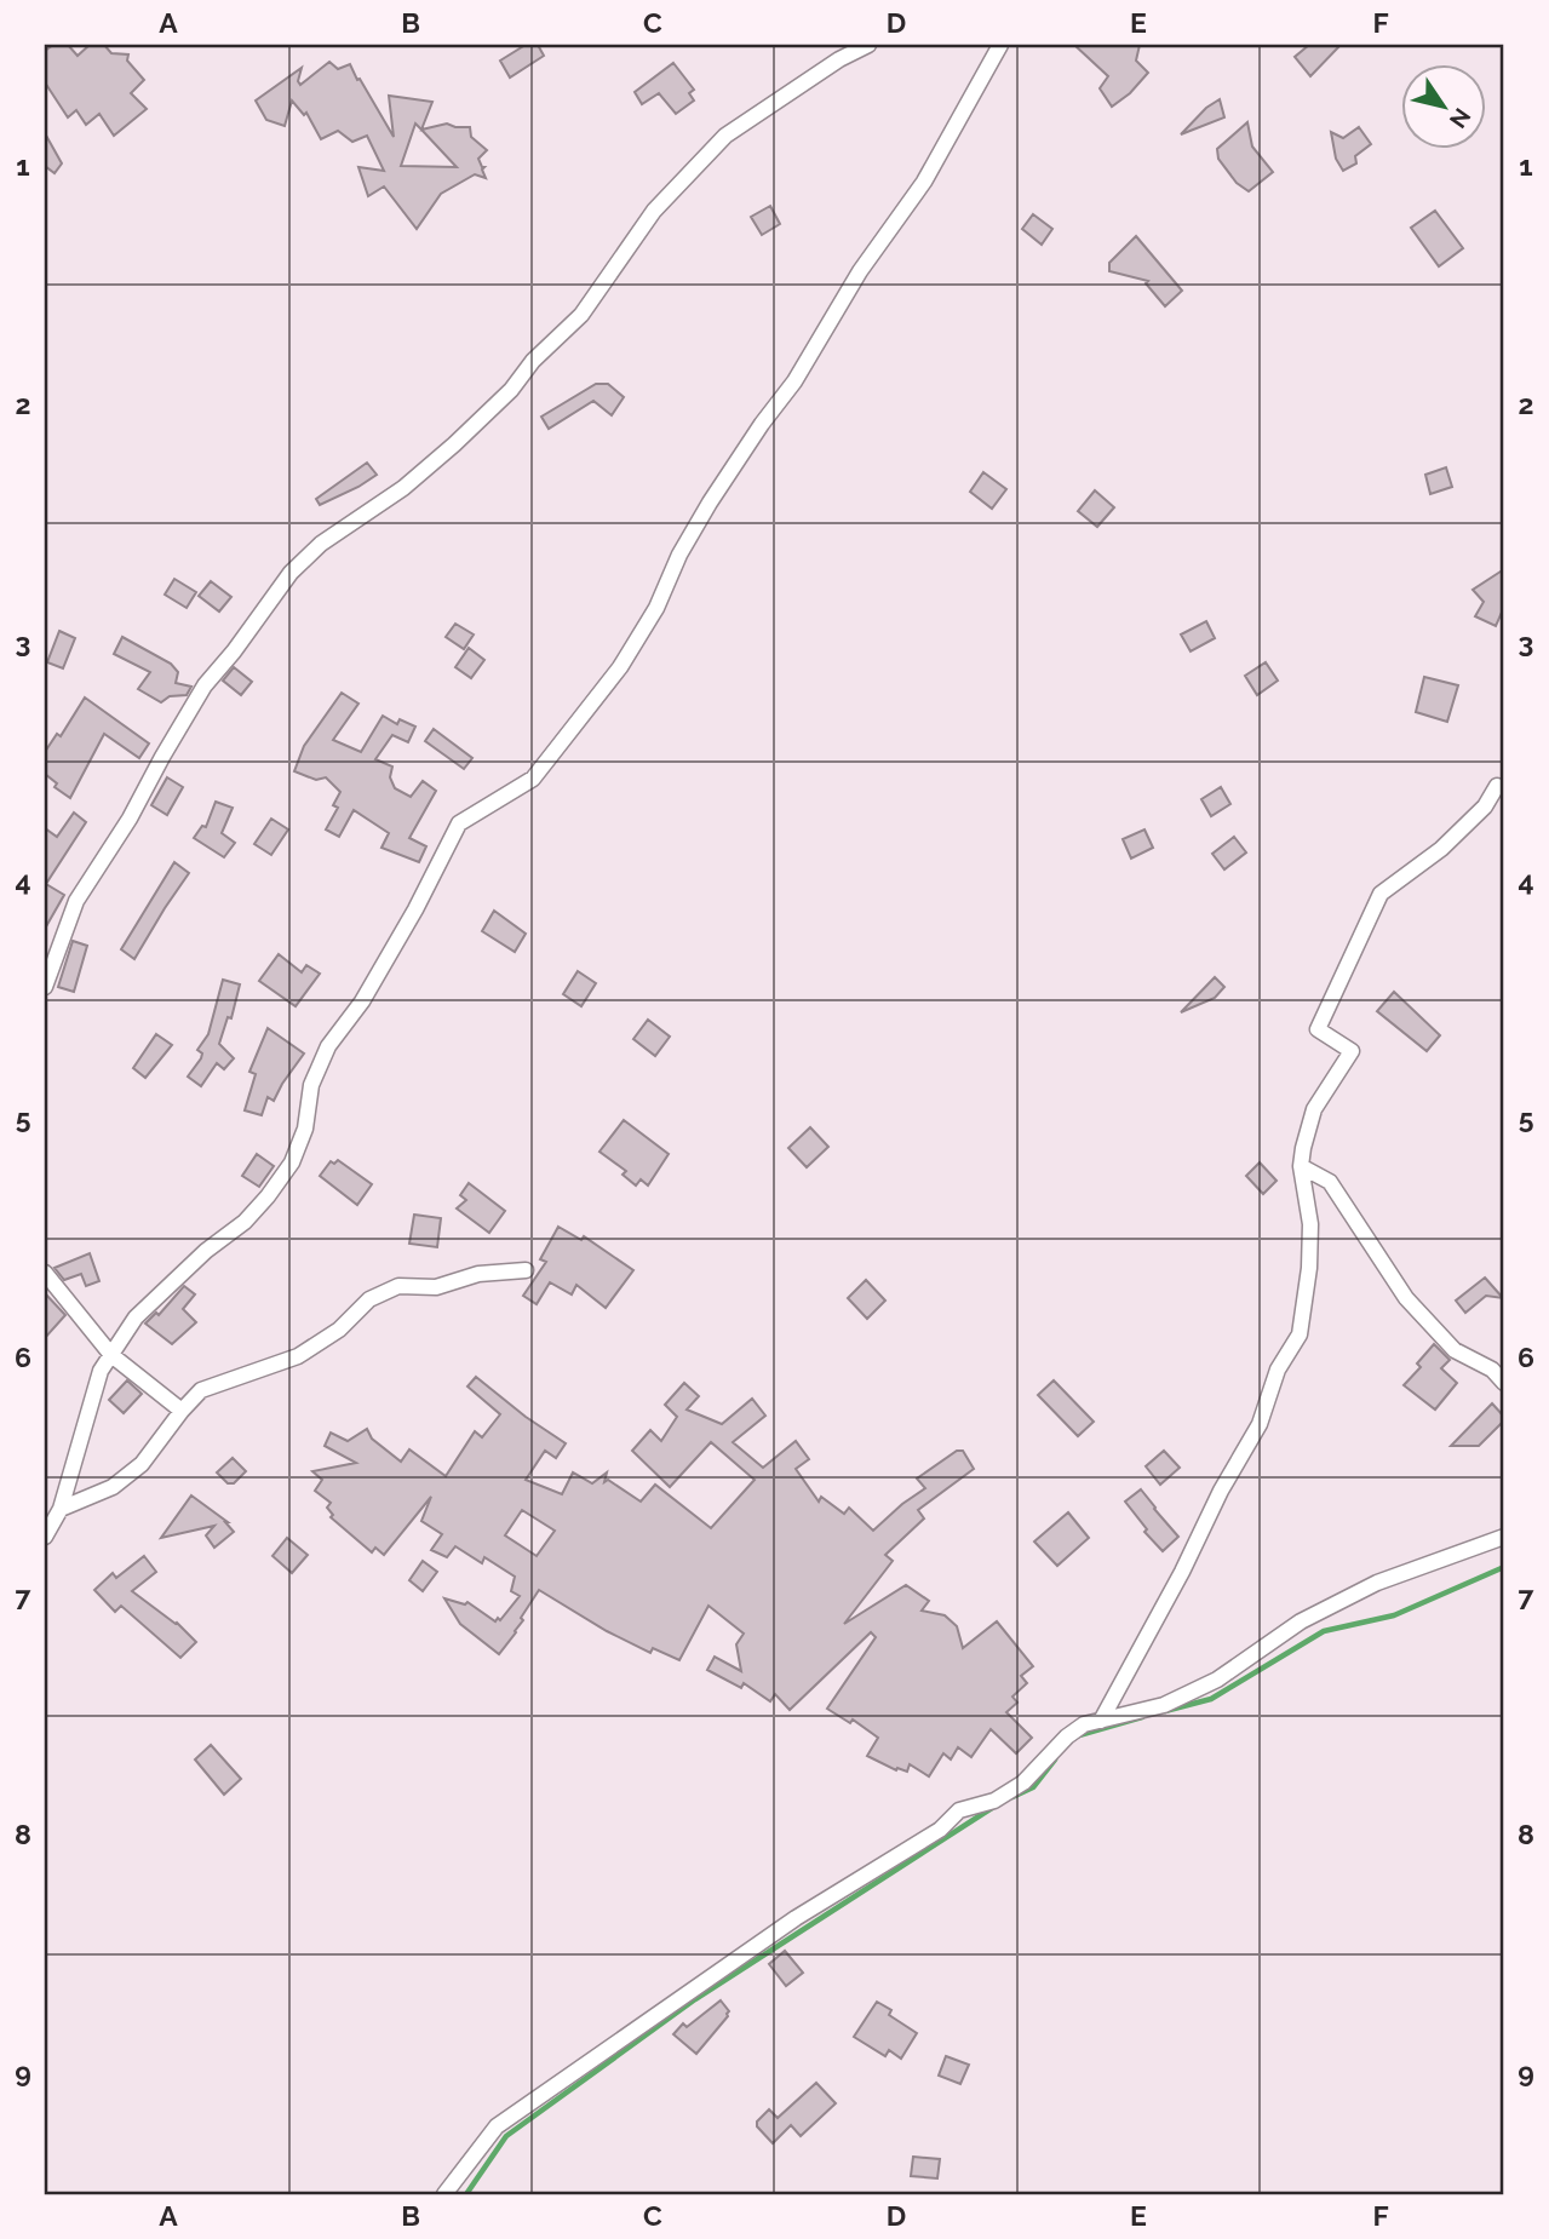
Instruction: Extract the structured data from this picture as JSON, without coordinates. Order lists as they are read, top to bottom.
{
  "north": "bottom right",
  "grid": {
    "columns": [
      "A",
      "B",
      "C",
      "D",
      "E",
      "F"
    ],
    "rows": [
      "1",
      "2",
      "3",
      "4",
      "5",
      "6",
      "7",
      "8",
      "9"
    ]
  }
}
